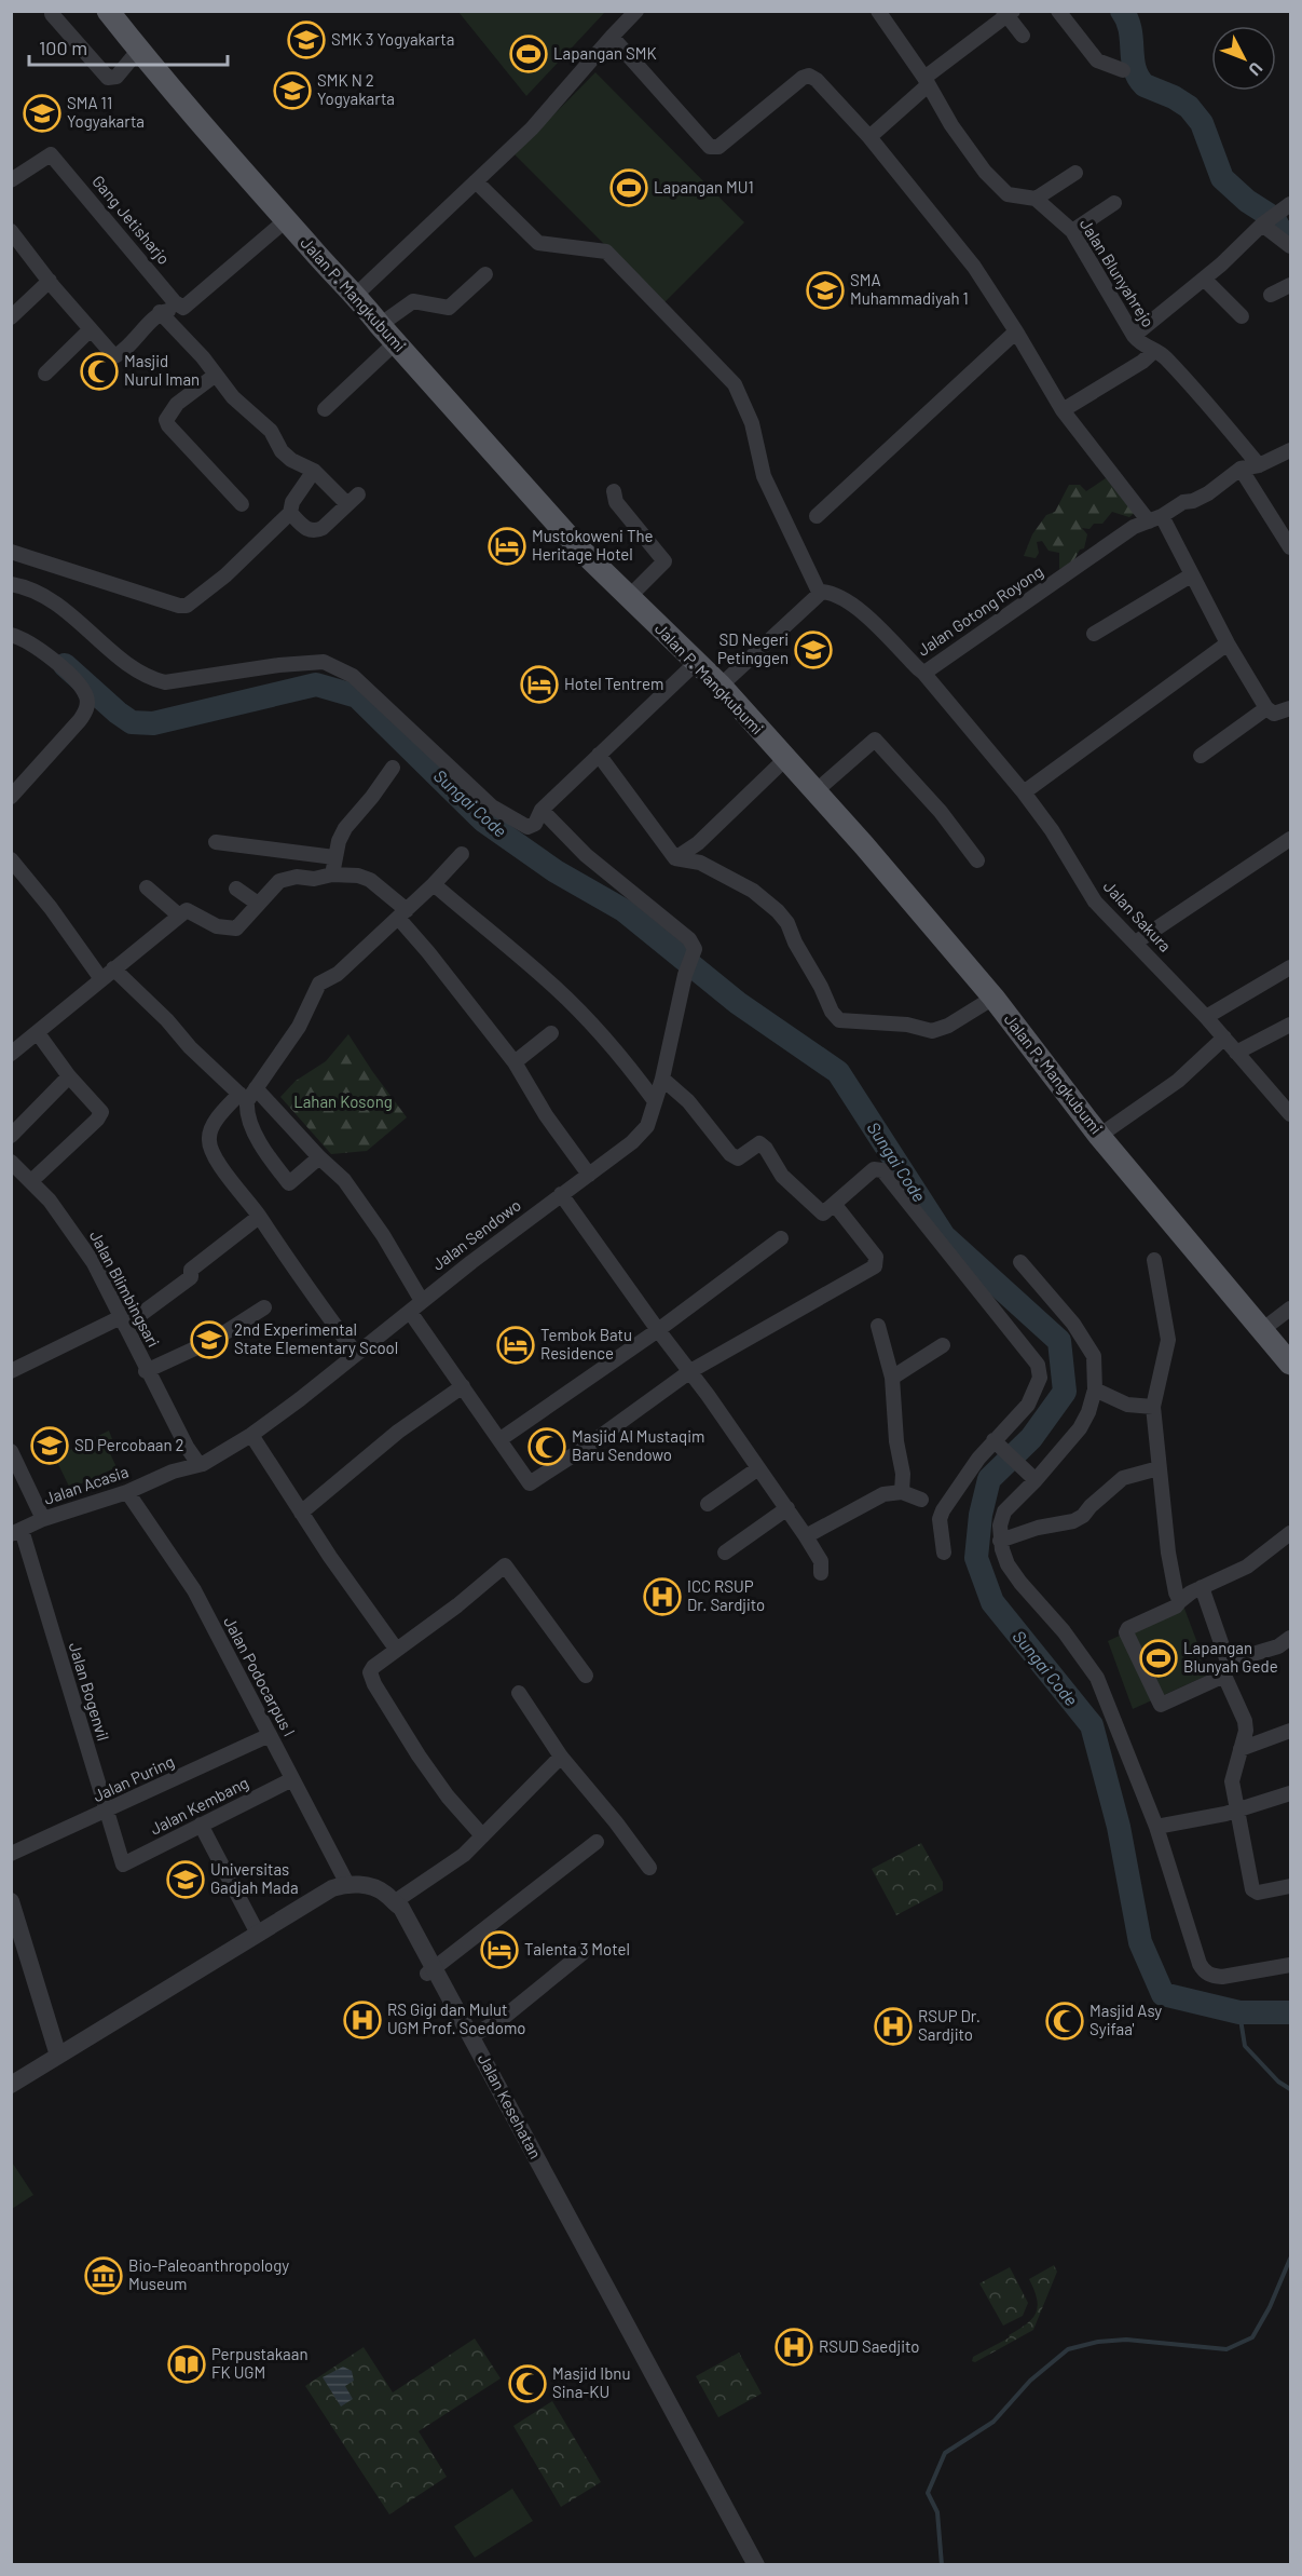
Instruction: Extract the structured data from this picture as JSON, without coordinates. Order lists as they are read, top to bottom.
{
  "streets": {
    "main road": ["Jalan P. Mangkubumi"],
    "street": [
      "Gang Jetisharjo",
      "Jalan Blunyahrejo",
      "Jalan Gotong Royong",
      "Jalan Sakura",
      "Jalan Sendowo",
      "Jalan Blimbingsari",
      "Jalan Acasia",
      "Jalan Podocarpus I",
      "Jalan Bogenvil",
      "Jalan Puring",
      "Jalan Kembang",
      "Jalan Kesehatan"
    ]
  },
  "crossings": [
    ["Jalan Blunyahrejo", "Jalan Gotong Royong"],
    ["Jalan Gotong Royong", "Jalan Sakura"],
    ["Jalan Sendowo", "Jalan Blimbingsari"],
    ["Jalan Sendowo", "Jalan Acasia"],
    ["Jalan Blimbingsari", "Jalan Acasia"],
    ["Jalan Acasia", "Jalan Podocarpus I"],
    ["Jalan Acasia", "Jalan Bogenvil"],
    ["Jalan Podocarpus I", "Jalan Puring"],
    ["Jalan Podocarpus I", "Jalan Kembang"],
    ["Jalan Bogenvil", "Jalan Puring"],
    ["Jalan Bogenvil", "Jalan Kembang"]
  ],
  "water": ["Sungai Code"],
  "parks": ["Lahan Kosong"],
  "places": {
    "school or university": [
      "SMK 3 Yogyakarta",
      "SMK N 2 Yogyakarta",
      "SMA 11 Yogyakarta",
      "SMA Muhammadiyah 1",
      "SD Negeri Petinggen",
      "2nd Experimental State Elementary Scool",
      "SD Percobaan 2",
      "Universitas Gadjah Mada"
    ],
    "sports": ["Lapangan SMK", "Lapangan MU1", "Lapangan Blunyah Gede"],
    "mosque": [
      "Masjid Nurul Iman",
      "Masjid Al Mustaqim Baru Sendowo",
      "Masjid Asy Syifaa'",
      "Masjid Ibnu Sina-KU"
    ],
    "hotel": [
      "Mustokoweni The Heritage Hotel",
      "Hotel Tentrem",
      "Tembok Batu Residence",
      "Talenta 3 Motel"
    ],
    "hospital": [
      "ICC RSUP Dr. Sardjito",
      "RS Gigi dan Mulut UGM Prof. Soedomo",
      "RSUP Dr. Sardjito",
      "RSUD Saedjito"
    ],
    "museum": ["Bio-Paleoanthropology Museum"],
    "library": ["Perpustakaan FK UGM"]
  },
  "scale_bar": "100 m",
  "north": "bottom right"
}
